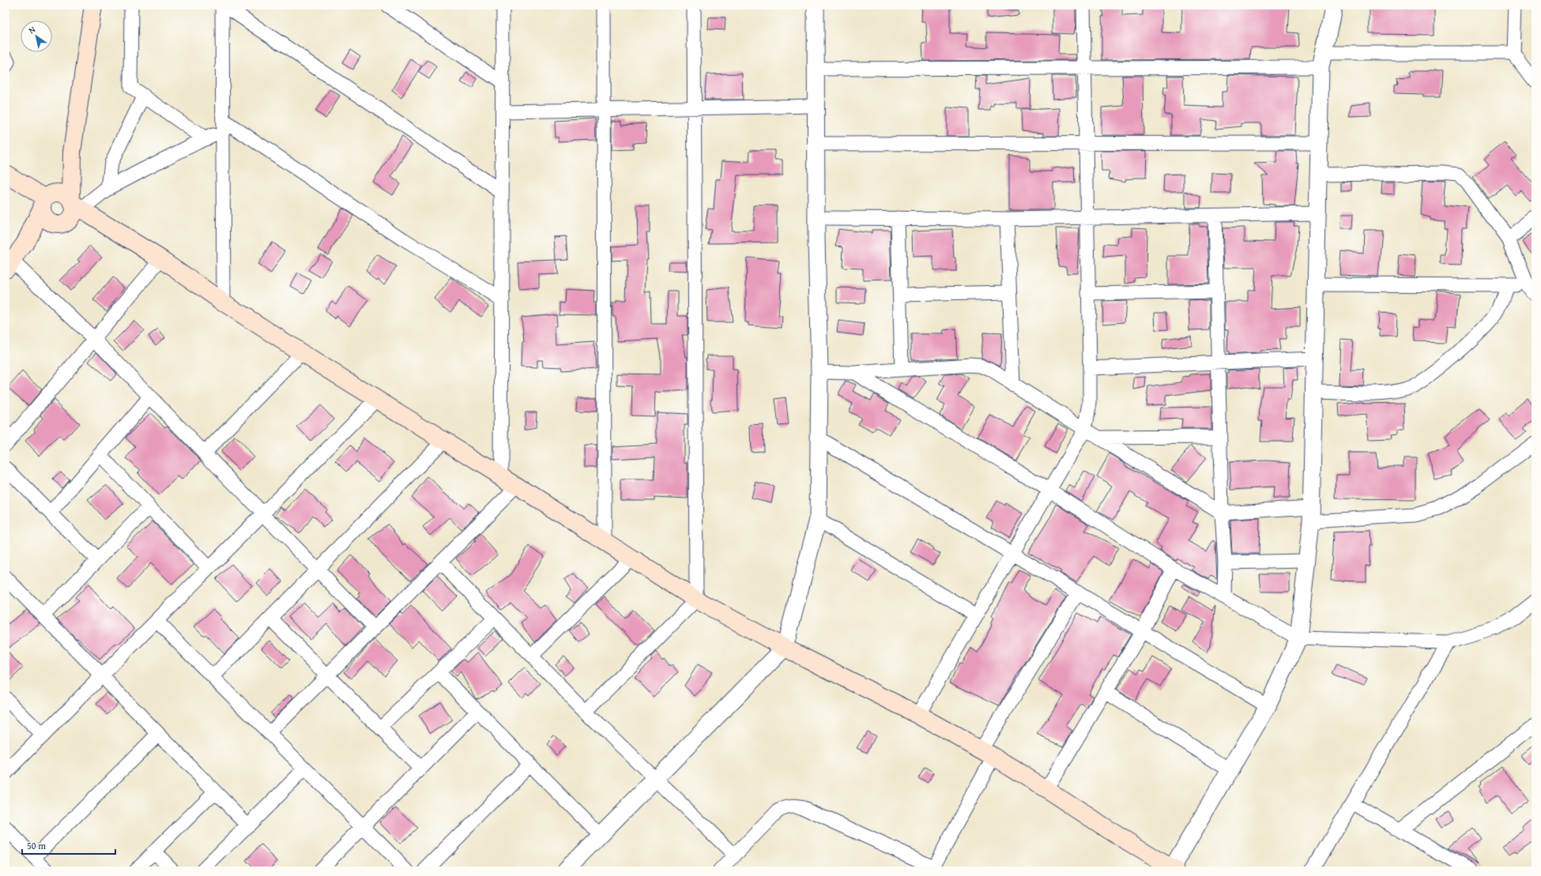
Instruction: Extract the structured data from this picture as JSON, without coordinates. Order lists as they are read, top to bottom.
{
  "scale_bar": "50 m",
  "north": "top left"
}
